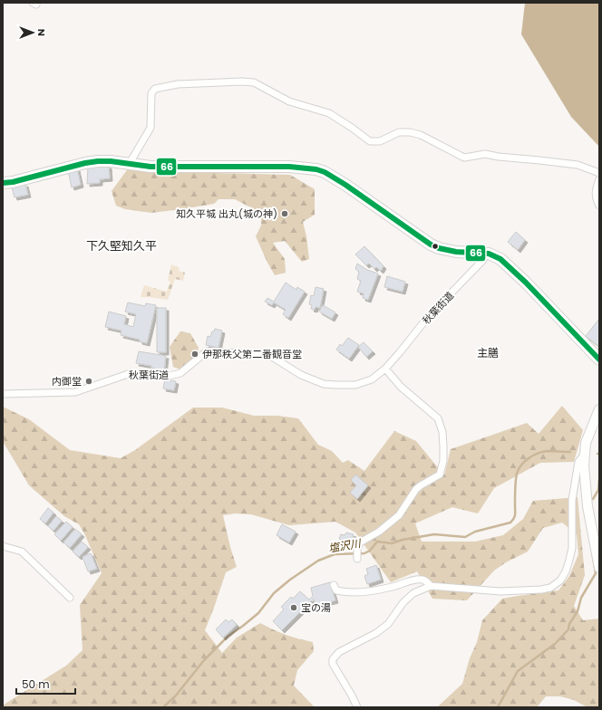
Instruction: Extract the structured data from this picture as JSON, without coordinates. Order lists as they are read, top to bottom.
{
  "streets": {
    "street": ["秋葉街道"]
  },
  "districts": ["下久堅知久平", "主膳"],
  "water": ["塩沢川"],
  "places": [
    "知久平城 出丸(城の神)",
    "伊那秩父第二番観音堂",
    "内御堂",
    "宝の湯"
  ],
  "lines": ["transit line 66"],
  "scale_bar": "50 m",
  "north": "right"
}
